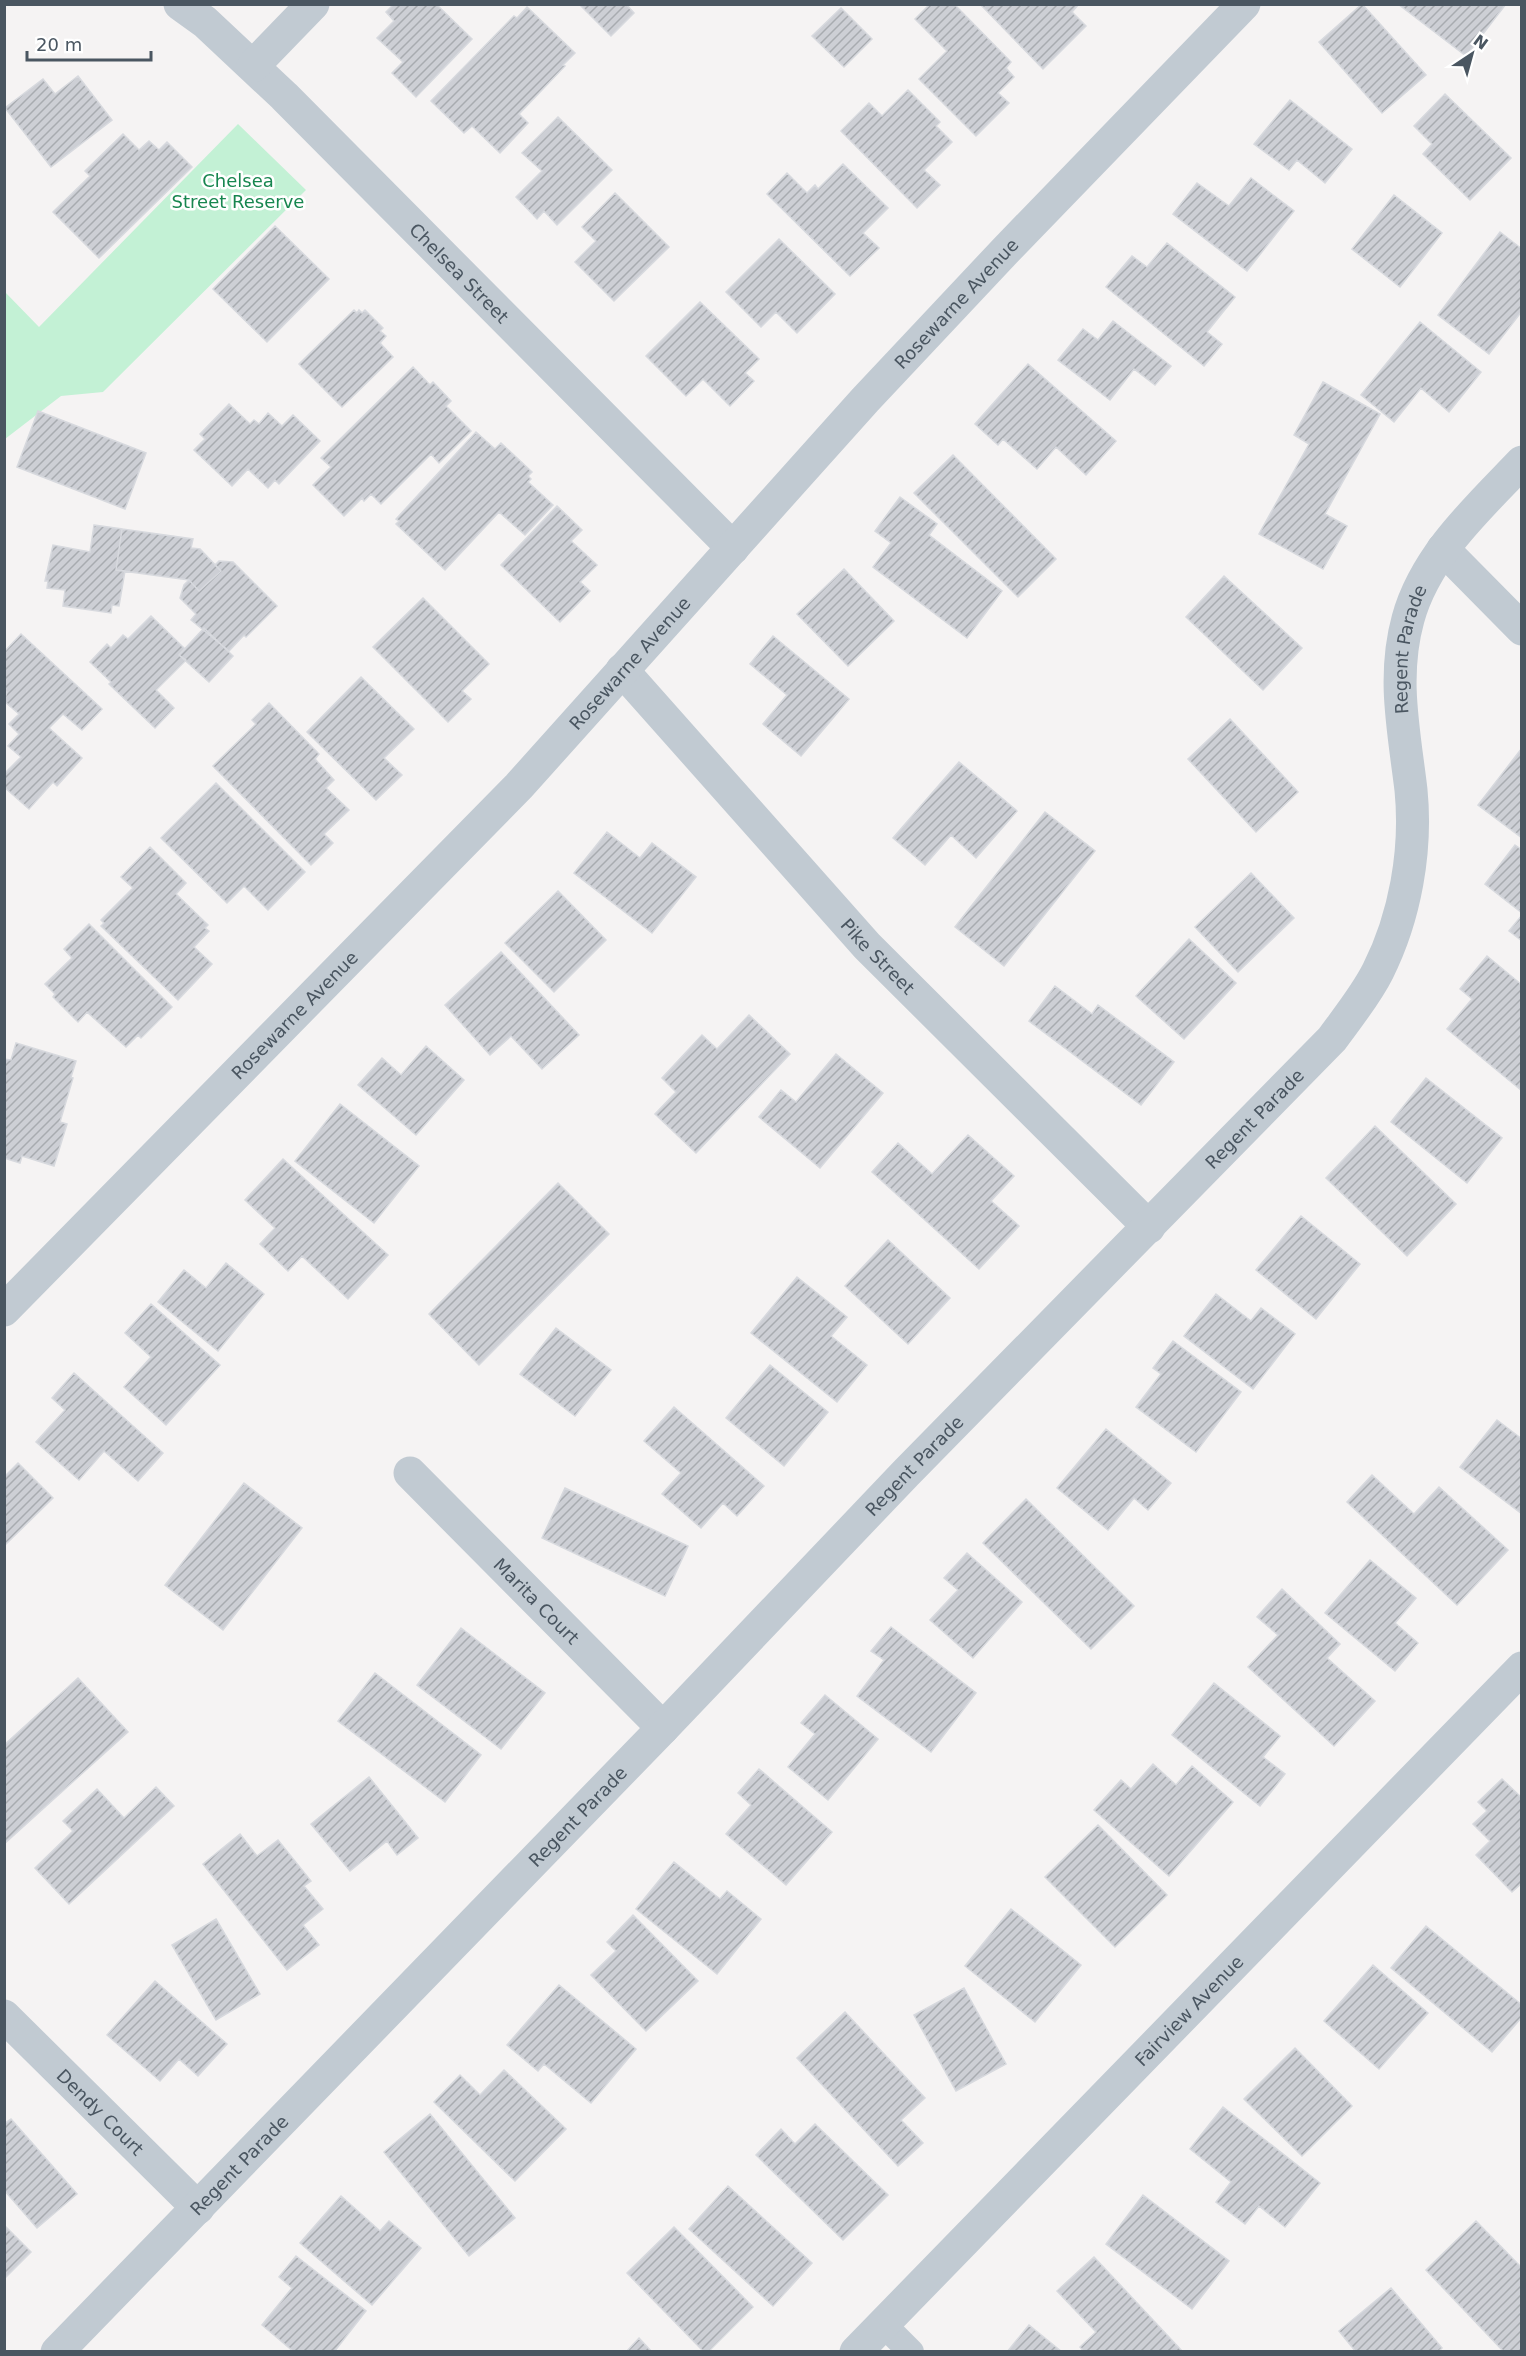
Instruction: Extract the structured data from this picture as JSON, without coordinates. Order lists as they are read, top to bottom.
{
  "streets": {
    "street": [
      "Chelsea Street",
      "Rosewarne Avenue",
      "Regent Parade",
      "Pike Street",
      "Marita Court",
      "Fairview Avenue",
      "Dendy Court"
    ]
  },
  "crossings": [
    ["Chelsea Street", "Rosewarne Avenue"],
    ["Rosewarne Avenue", "Pike Street"],
    ["Regent Parade", "Pike Street"],
    ["Regent Parade", "Marita Court"],
    ["Regent Parade", "Dendy Court"]
  ],
  "parks": ["Chelsea Street Reserve"],
  "scale_bar": "20 m",
  "north": "top right"
}
